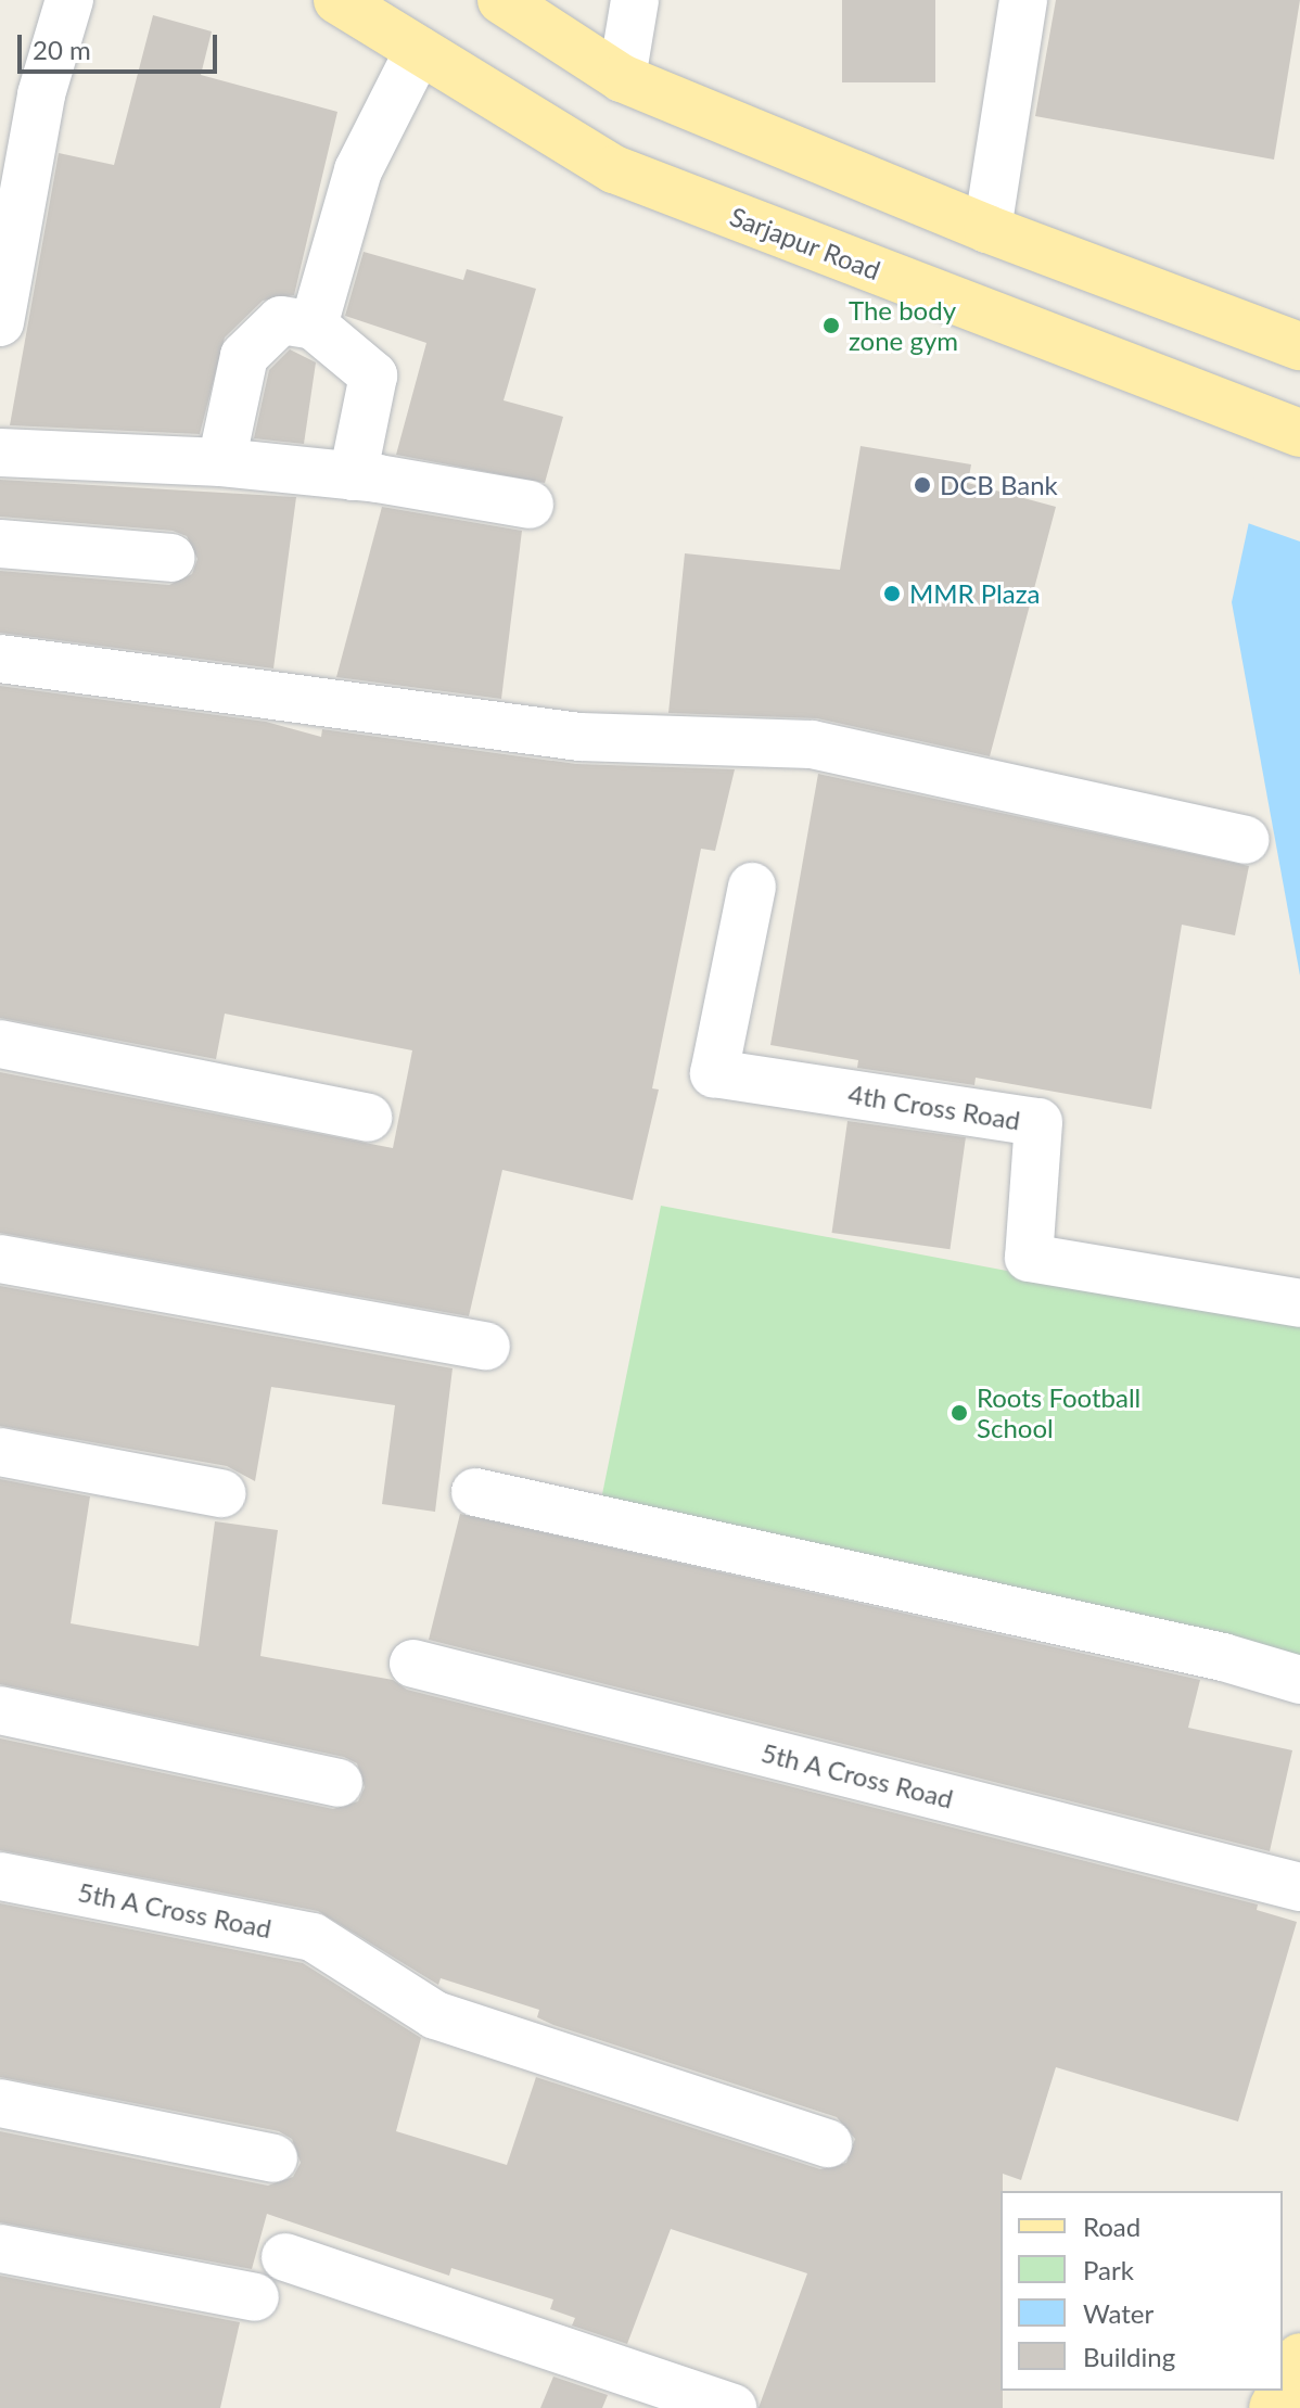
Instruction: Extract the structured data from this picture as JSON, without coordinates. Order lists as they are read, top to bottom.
{
  "streets": {
    "main road": ["Sarjapur Road"],
    "street": ["4th Cross Road", "5th A Cross Road"]
  },
  "places": [
    "The body zone gym",
    "DCB Bank",
    "MMR Plaza",
    "Roots Football School"
  ],
  "legend": [
    "Road",
    "Park",
    "Water",
    "Building"
  ],
  "scale_bar": "20 m"
}
